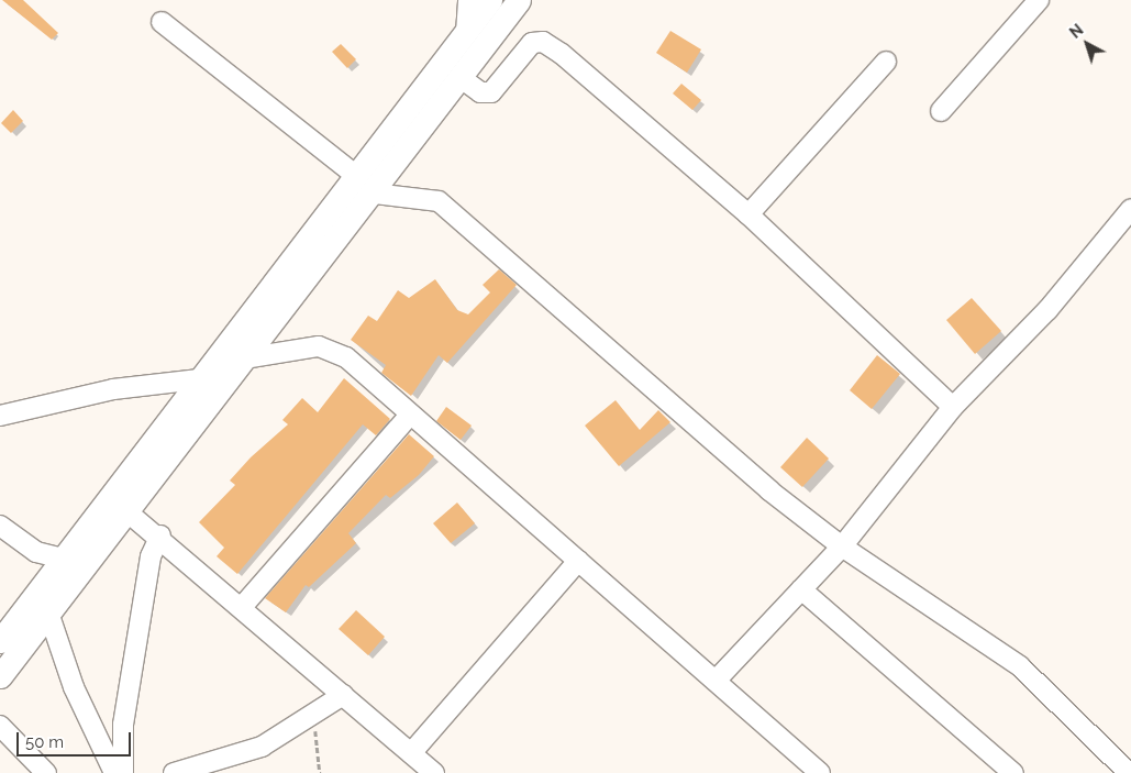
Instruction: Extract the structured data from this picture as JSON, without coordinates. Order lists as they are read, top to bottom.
{
  "scale_bar": "50 m",
  "north": "top left"
}
